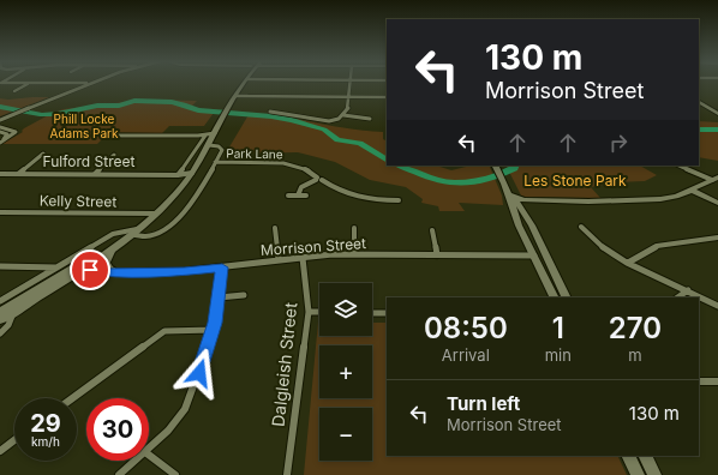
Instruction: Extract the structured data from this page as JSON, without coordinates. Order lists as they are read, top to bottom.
{
  "streets": {
    "street": [
      "Park Lane",
      "Fulford Street",
      "Kelly Street",
      "Morrison Street",
      "Dalgleish Street"
    ]
  },
  "crossings": [
    ["Morrison Street", "Dalgleish Street"]
  ],
  "parks": ["Phill Locke Adams Park", "Les Stone Park"],
  "page": {
    "turn": ["130 m", "Morrison Street"],
    "map_buttons": ["+", "−"],
    "eta": [
      "08:50",
      "Arrival",
      "1",
      "min",
      "270",
      "m"
    ],
    "list": [
      {
        "name": "Turn left",
        "note": "Morrison Street",
        "value": "130 m"
      }
    ],
    "speed": "29 km/h",
    "limit": "30"
  }
}
